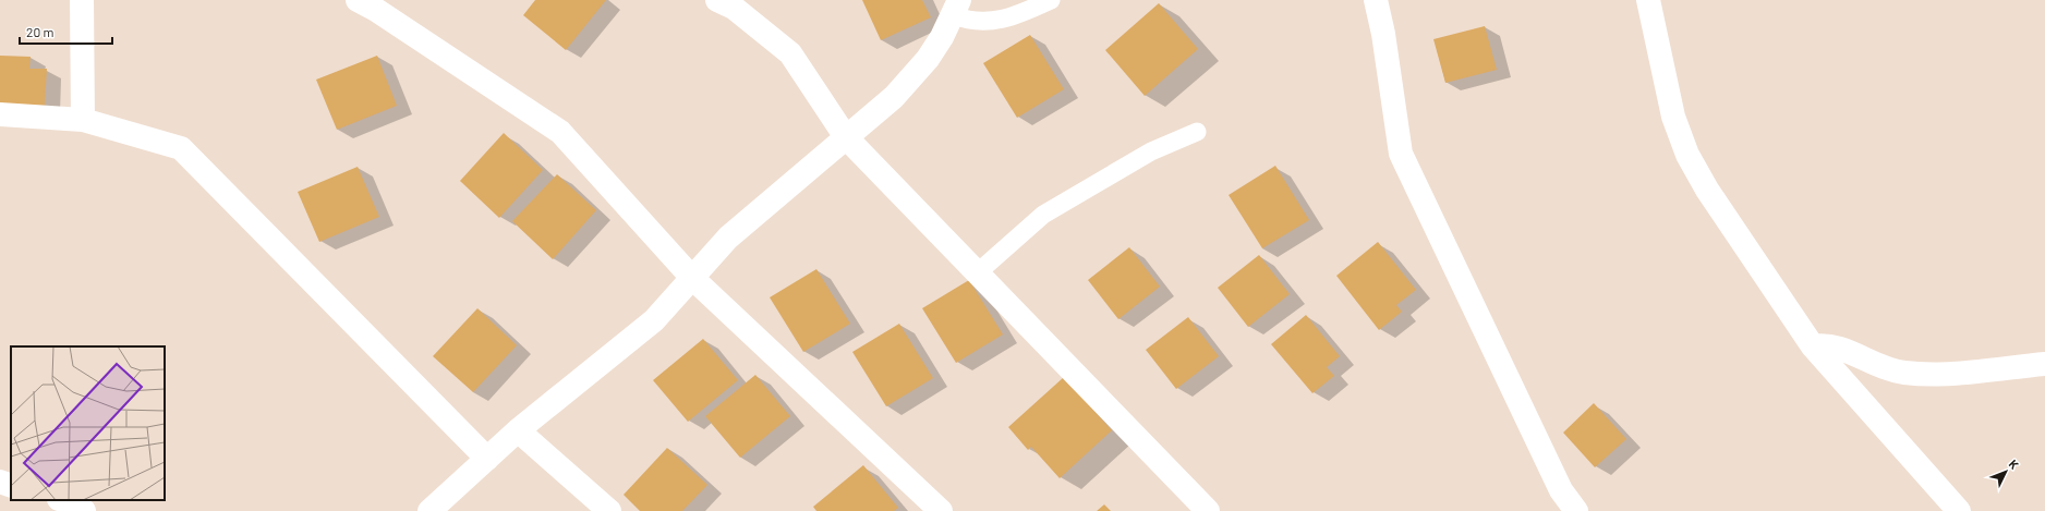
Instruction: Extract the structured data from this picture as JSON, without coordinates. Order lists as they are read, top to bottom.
{
  "scale_bar": "20 m",
  "north": "top right"
}
